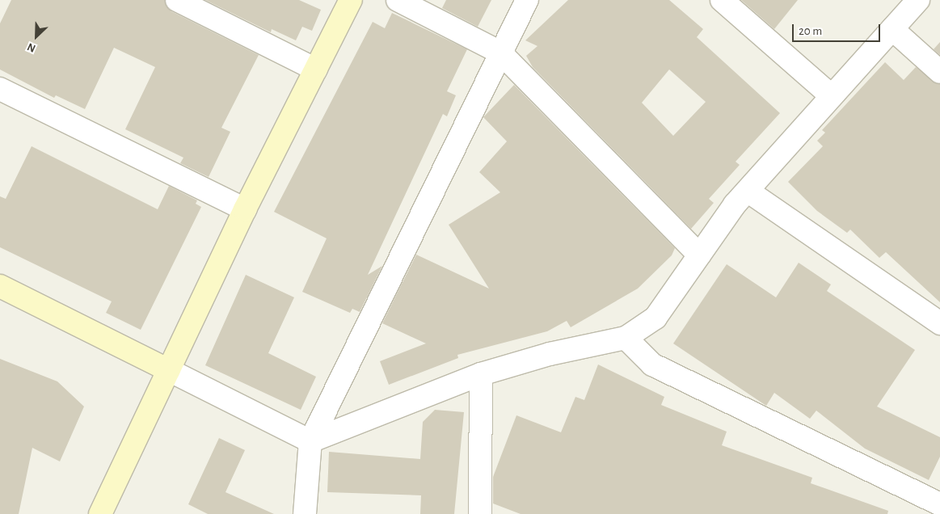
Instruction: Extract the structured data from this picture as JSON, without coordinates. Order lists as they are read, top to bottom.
{
  "scale_bar": "20 m",
  "north": "bottom left"
}
